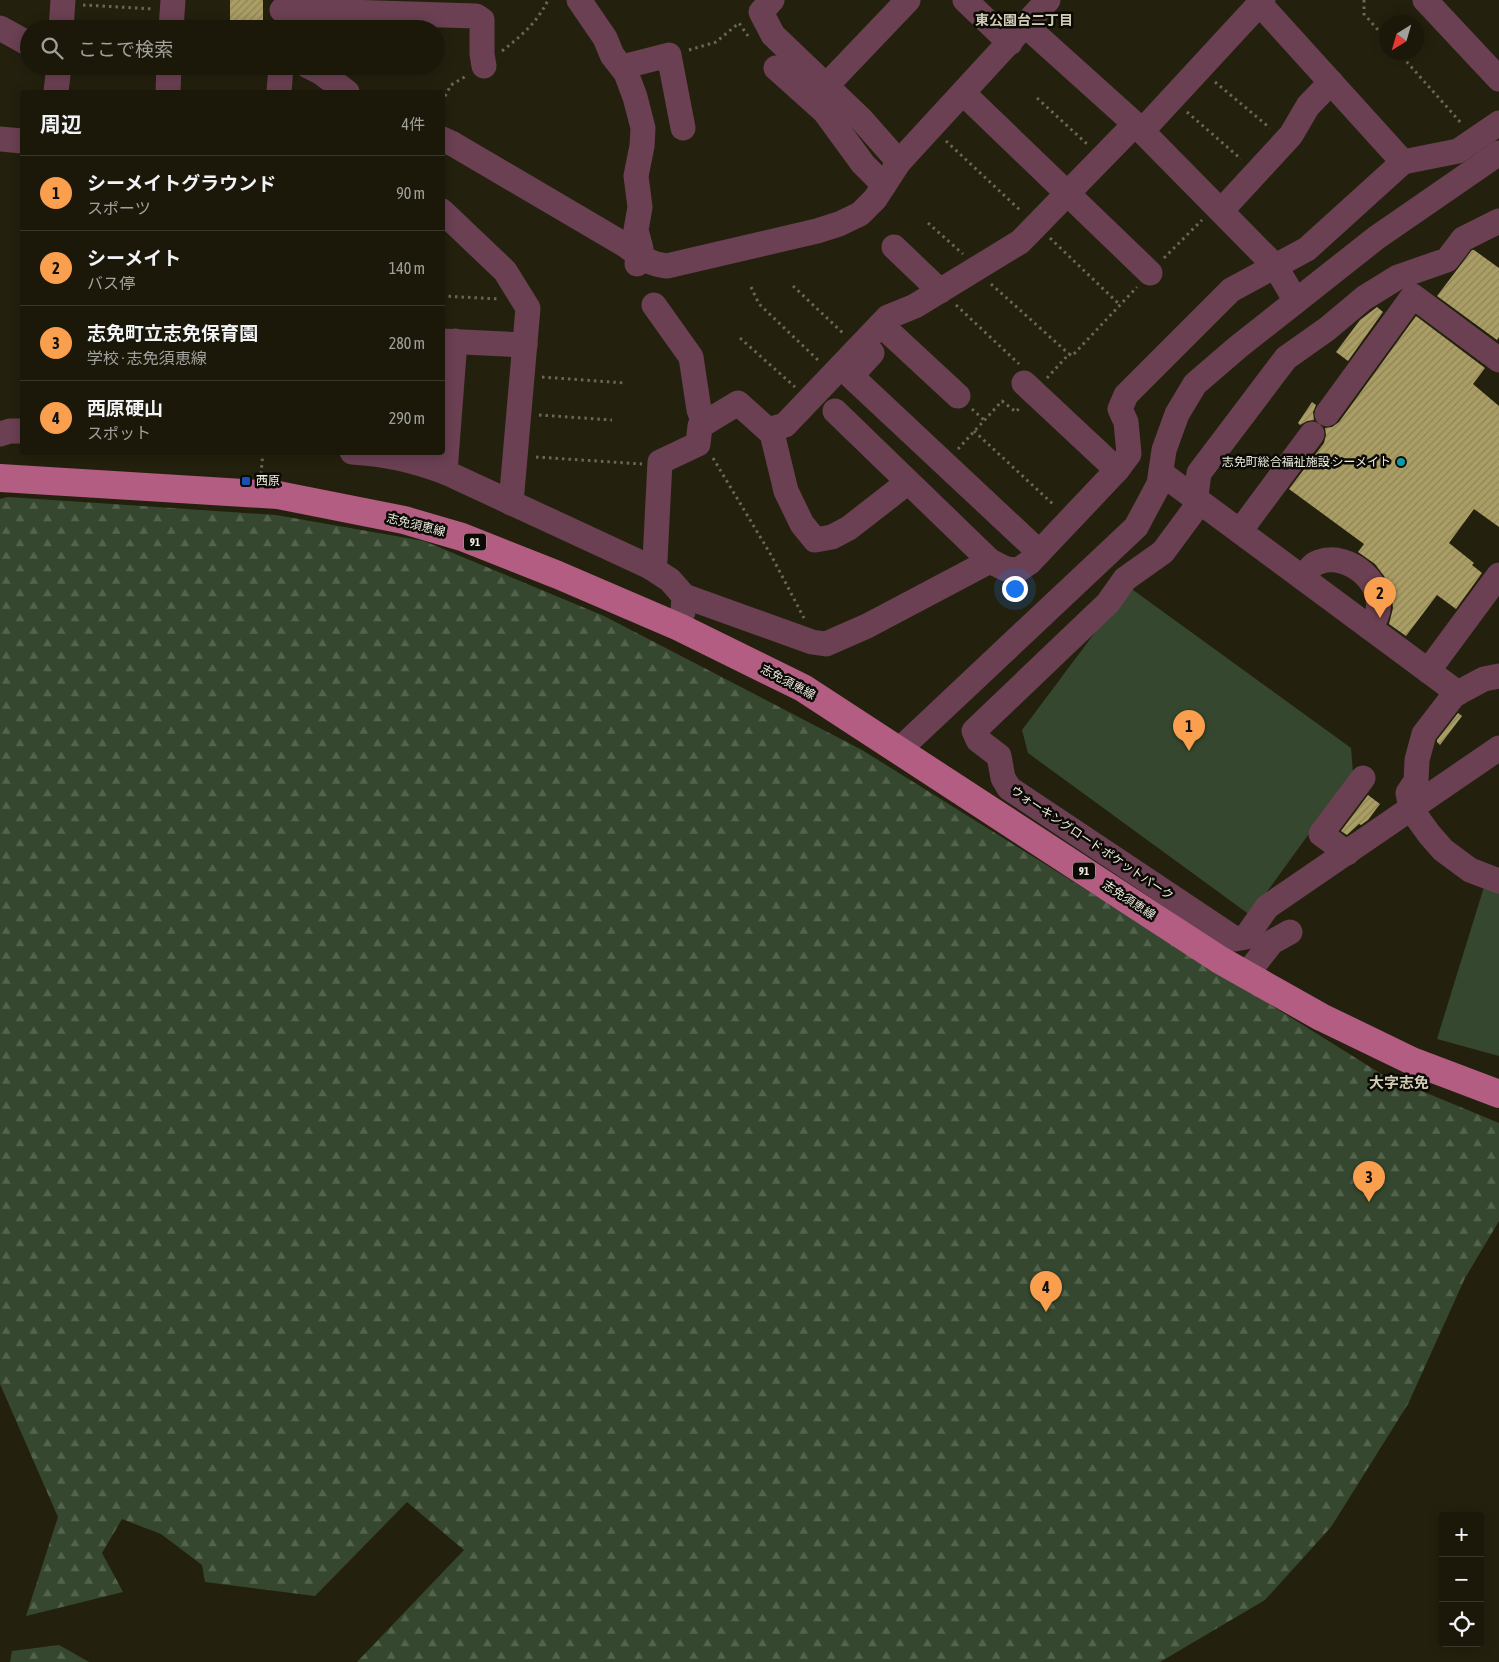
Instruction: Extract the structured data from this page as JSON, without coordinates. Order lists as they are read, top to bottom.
{
  "streets": {
    "main road": ["志免須恵線", "91"],
    "street": ["ウォーキングロード ポケットパーク"]
  },
  "districts": ["東公園台二丁目", "大字志免"],
  "places": {
    "other": ["志免町総合福祉施設 シーメイト"],
    "transit": ["西原"]
  },
  "north": "bottom left",
  "page": {
    "search": "ここで検索",
    "heading": ["周辺", "4件"],
    "list": [
      {
        "mark": "1",
        "name": "シーメイトグラウンド",
        "note": "スポーツ",
        "value": "90 m"
      },
      {
        "mark": "2",
        "name": "シーメイト",
        "note": "バス停",
        "value": "140 m"
      },
      {
        "mark": "3",
        "name": "志免町立志免保育園",
        "note": "学校 · 志免須恵線",
        "value": "280 m"
      },
      {
        "mark": "4",
        "name": "西原硬山",
        "note": "スポット",
        "value": "290 m"
      }
    ],
    "pins": [
      "2",
      "1",
      "3",
      "4"
    ],
    "map_buttons": ["+", "−"]
  }
}
